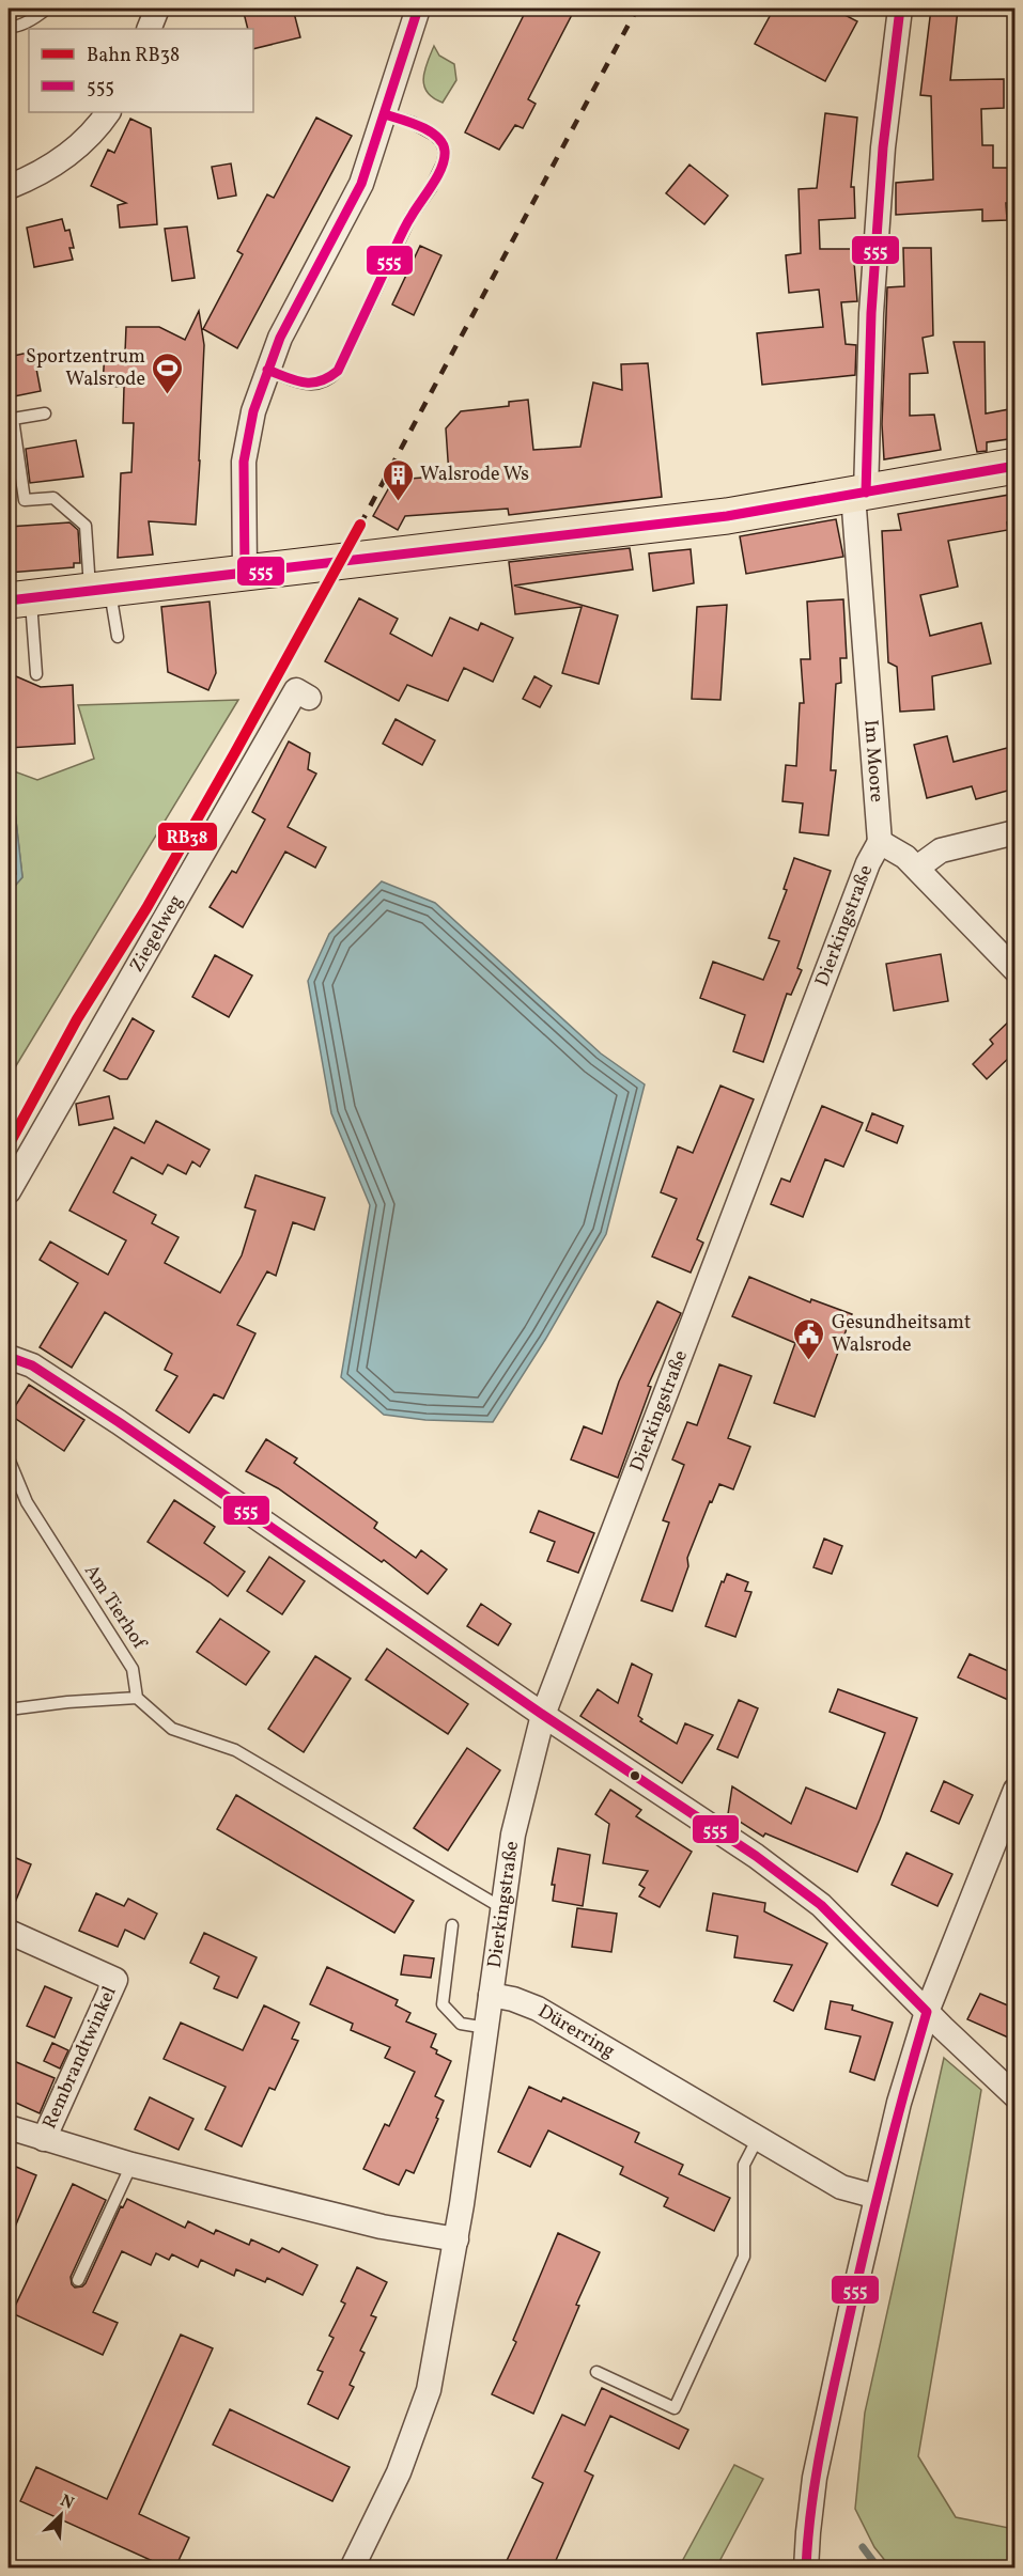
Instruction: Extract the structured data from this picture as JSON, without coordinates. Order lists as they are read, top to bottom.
{
  "streets": {
    "street": [
      "Im Moore",
      "Dierkingstraße",
      "Ziegelweg",
      "Dürerring",
      "Rembrandtwinkel"
    ],
    "lane": ["Am Tierhof"]
  },
  "crossings": [
    ["Im Moore", "Dierkingstraße"],
    ["Dierkingstraße", "Dürerring"]
  ],
  "places": {
    "sports": ["Sportzentrum Walsrode"],
    "building": ["Walsrode Ws"],
    "public building": ["Gesundheitsamt Walsrode"]
  },
  "lines": ["transit line 555", "rail line RB38"],
  "legend": ["Bahn RB38", "555"],
  "north": "top right"
}
